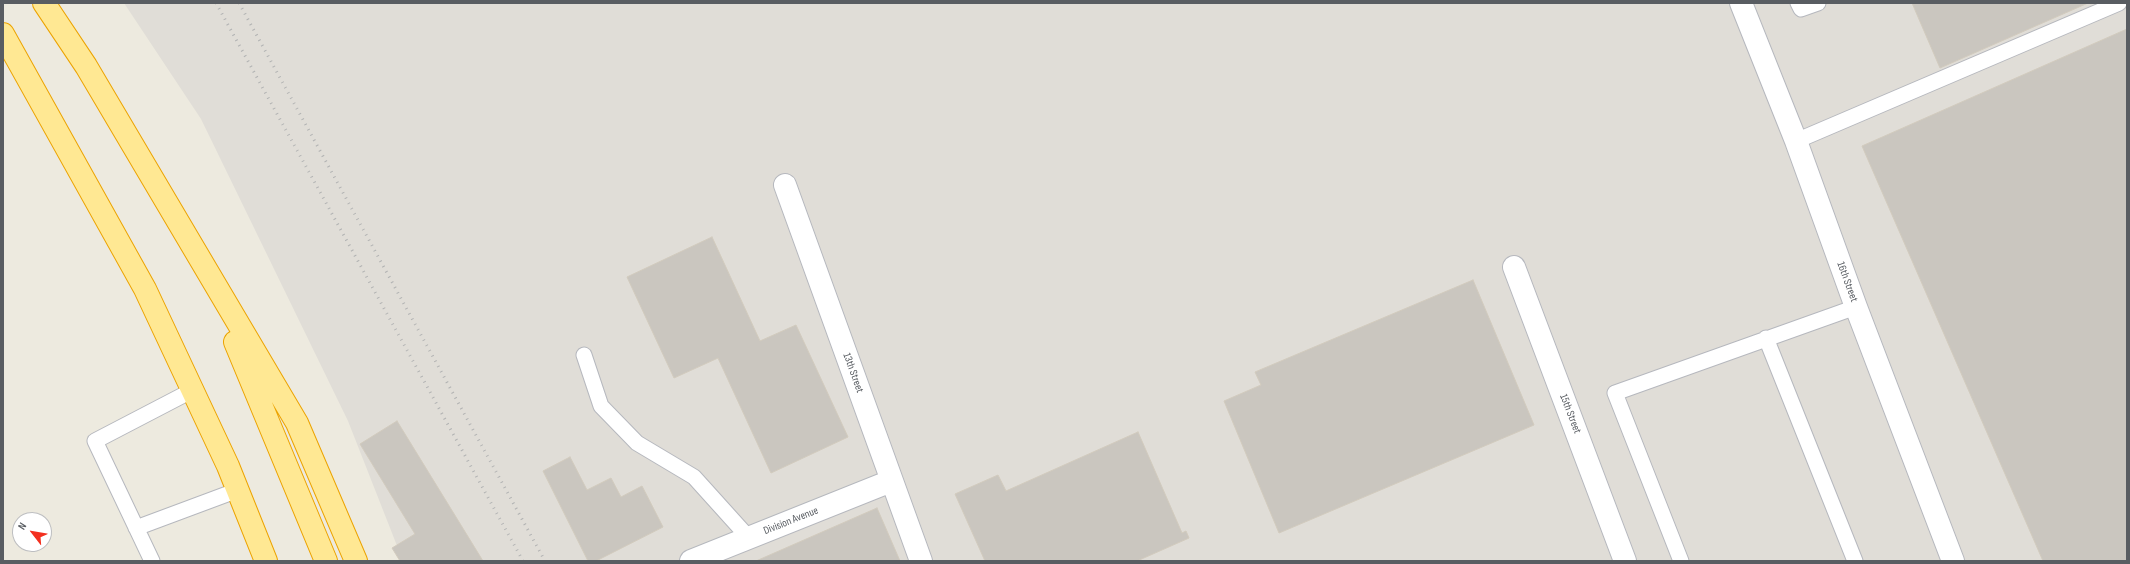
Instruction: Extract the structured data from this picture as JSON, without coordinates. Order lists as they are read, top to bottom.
{
  "streets": {
    "street": [
      "16th Street",
      "13th Street",
      "15th Street",
      "Division Avenue"
    ]
  },
  "crossings": [
    ["13th Street", "Division Avenue"]
  ],
  "north": "top left"
}
